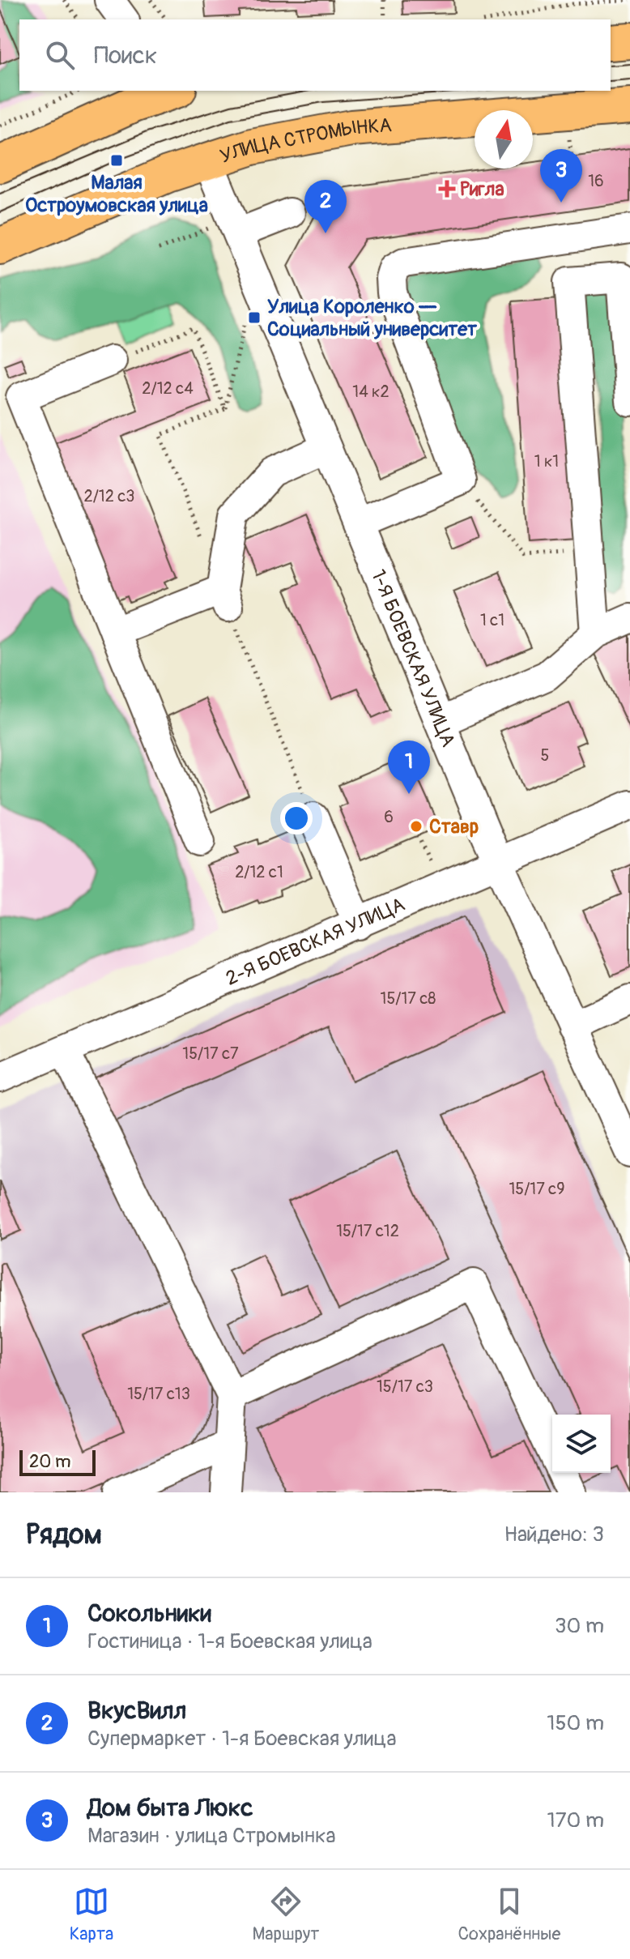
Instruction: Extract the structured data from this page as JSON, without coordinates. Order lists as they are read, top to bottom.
{
  "streets": {
    "main road": ["УЛИЦА СТРОМЫНКА"],
    "street": ["1-Я БОЕВСКАЯ УЛИЦА", "2-Я БОЕВСКАЯ УЛИЦА"]
  },
  "crossings": [
    ["УЛИЦА СТРОМЫНКА", "1-Я БОЕВСКАЯ УЛИЦА"],
    ["1-Я БОЕВСКАЯ УЛИЦА", "2-Я БОЕВСКАЯ УЛИЦА"]
  ],
  "places": {
    "transit": ["Малая Остроумовская улица", "Улица Короленко — Социальный университет"],
    "health": ["Ригла"],
    "other": ["Ставр"]
  },
  "house_numbers": [
    "16",
    "2/12 с4",
    "14 к2",
    "1 к1",
    "2/12 с3",
    "1 с1",
    "5",
    "6",
    "2/12 с1",
    "15/17 с8",
    "15/17 с7",
    "15/17 с9",
    "15/17 с12",
    "15/17 с3",
    "15/17 с13"
  ],
  "scale_bar": "20 m",
  "north": "top",
  "page": {
    "search": "Поиск",
    "pins": ["3", "2", "1"],
    "scale": "20 m",
    "heading": ["Рядом", "Найдено: 3"],
    "list": [
      {
        "mark": "1",
        "name": "Сокольники",
        "note": "Гостиница · 1-я Боевская улица",
        "value": "30 m"
      },
      {
        "mark": "2",
        "name": "ВкусВилл",
        "note": "Супермаркет · 1-я Боевская улица",
        "value": "150 m"
      },
      {
        "mark": "3",
        "name": "Дом быта Люкс",
        "note": "Магазин · улица Стромынка",
        "value": "170 m"
      }
    ],
    "nav": ["Карта", "Маршрут", "Сохранённые"]
  }
}
